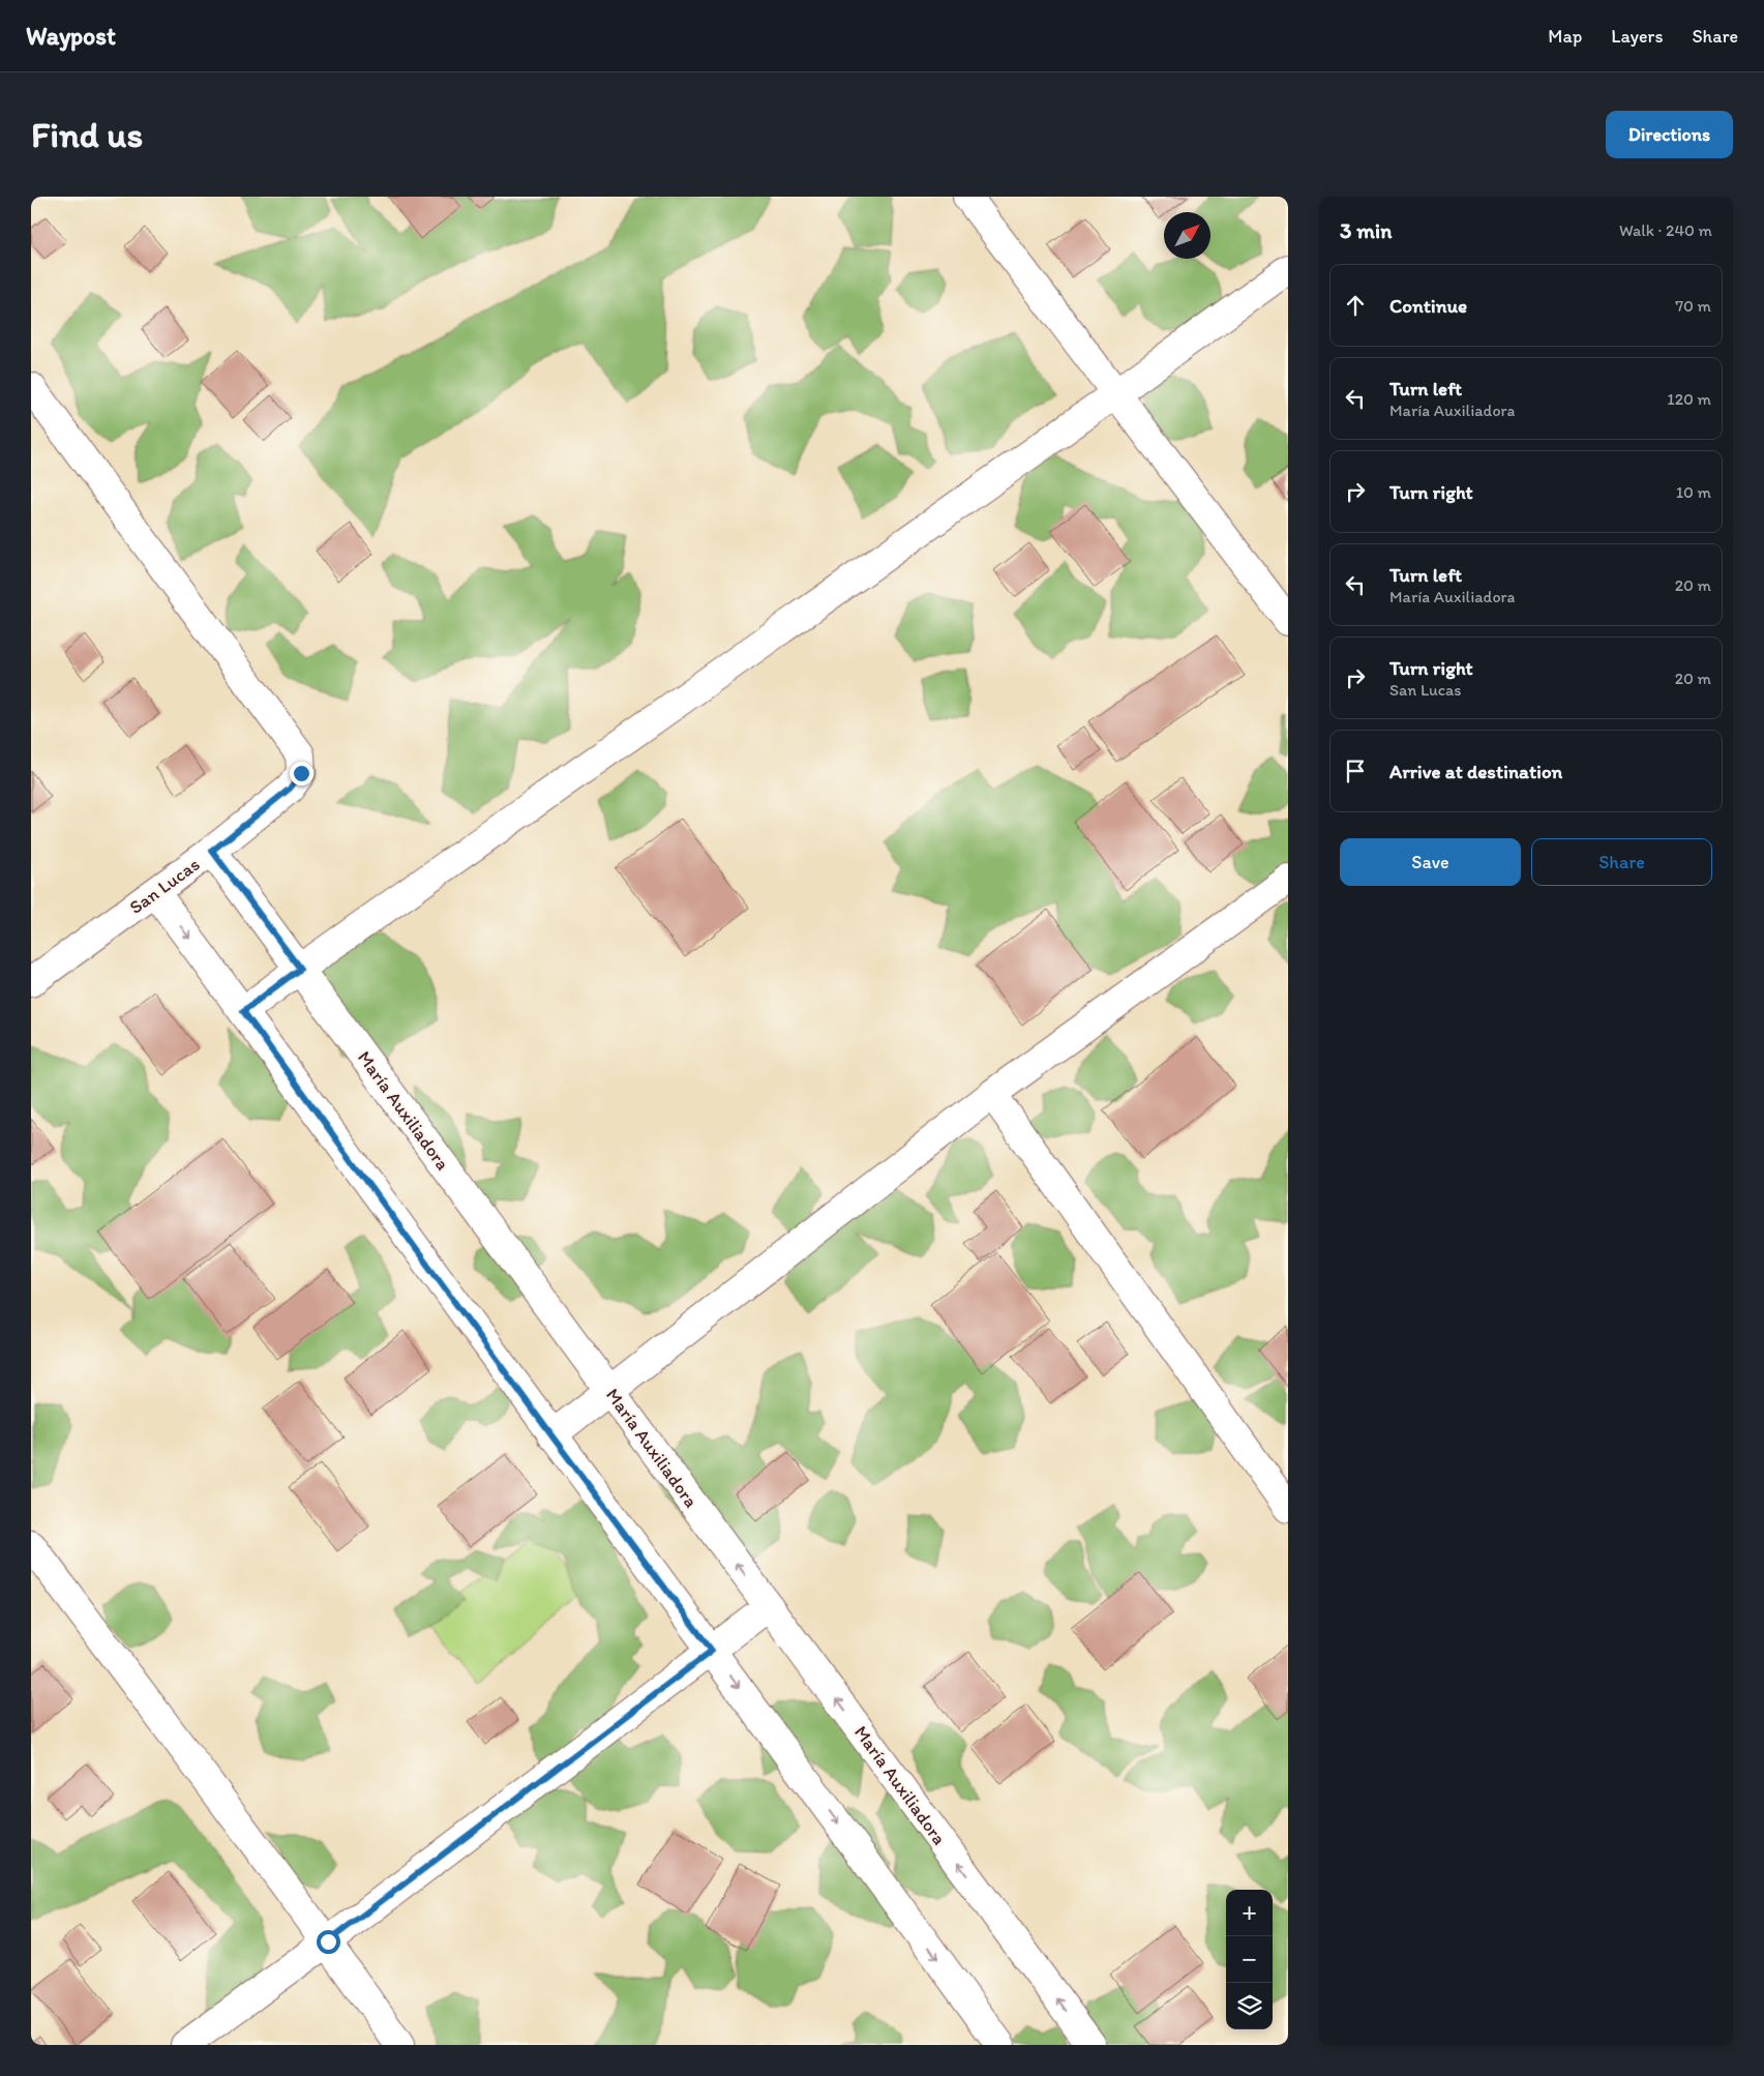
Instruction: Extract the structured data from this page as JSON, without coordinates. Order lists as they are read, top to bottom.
{
  "streets": {
    "street": ["San Lucas", "María Auxiliadora"]
  },
  "crossings": [
    ["San Lucas", "María Auxiliadora"]
  ],
  "north": "top right",
  "page": {
    "header": "Waypost",
    "nav": ["Map", "Layers", "Share"],
    "buttons": [
      "Directions",
      ["Save", "Share"]
    ],
    "title": "Find us",
    "heading": ["3 min", "Walk · 240 m"],
    "list": [
      ["Continue", "70 m"],
      ["Turn left", "María Auxiliadora", "120 m"],
      ["Turn right", "10 m"],
      ["Turn left", "María Auxiliadora", "20 m"],
      ["Turn right", "San Lucas", "20 m"],
      "Arrive at destination"
    ],
    "map_buttons": ["+", "−"]
  }
}
